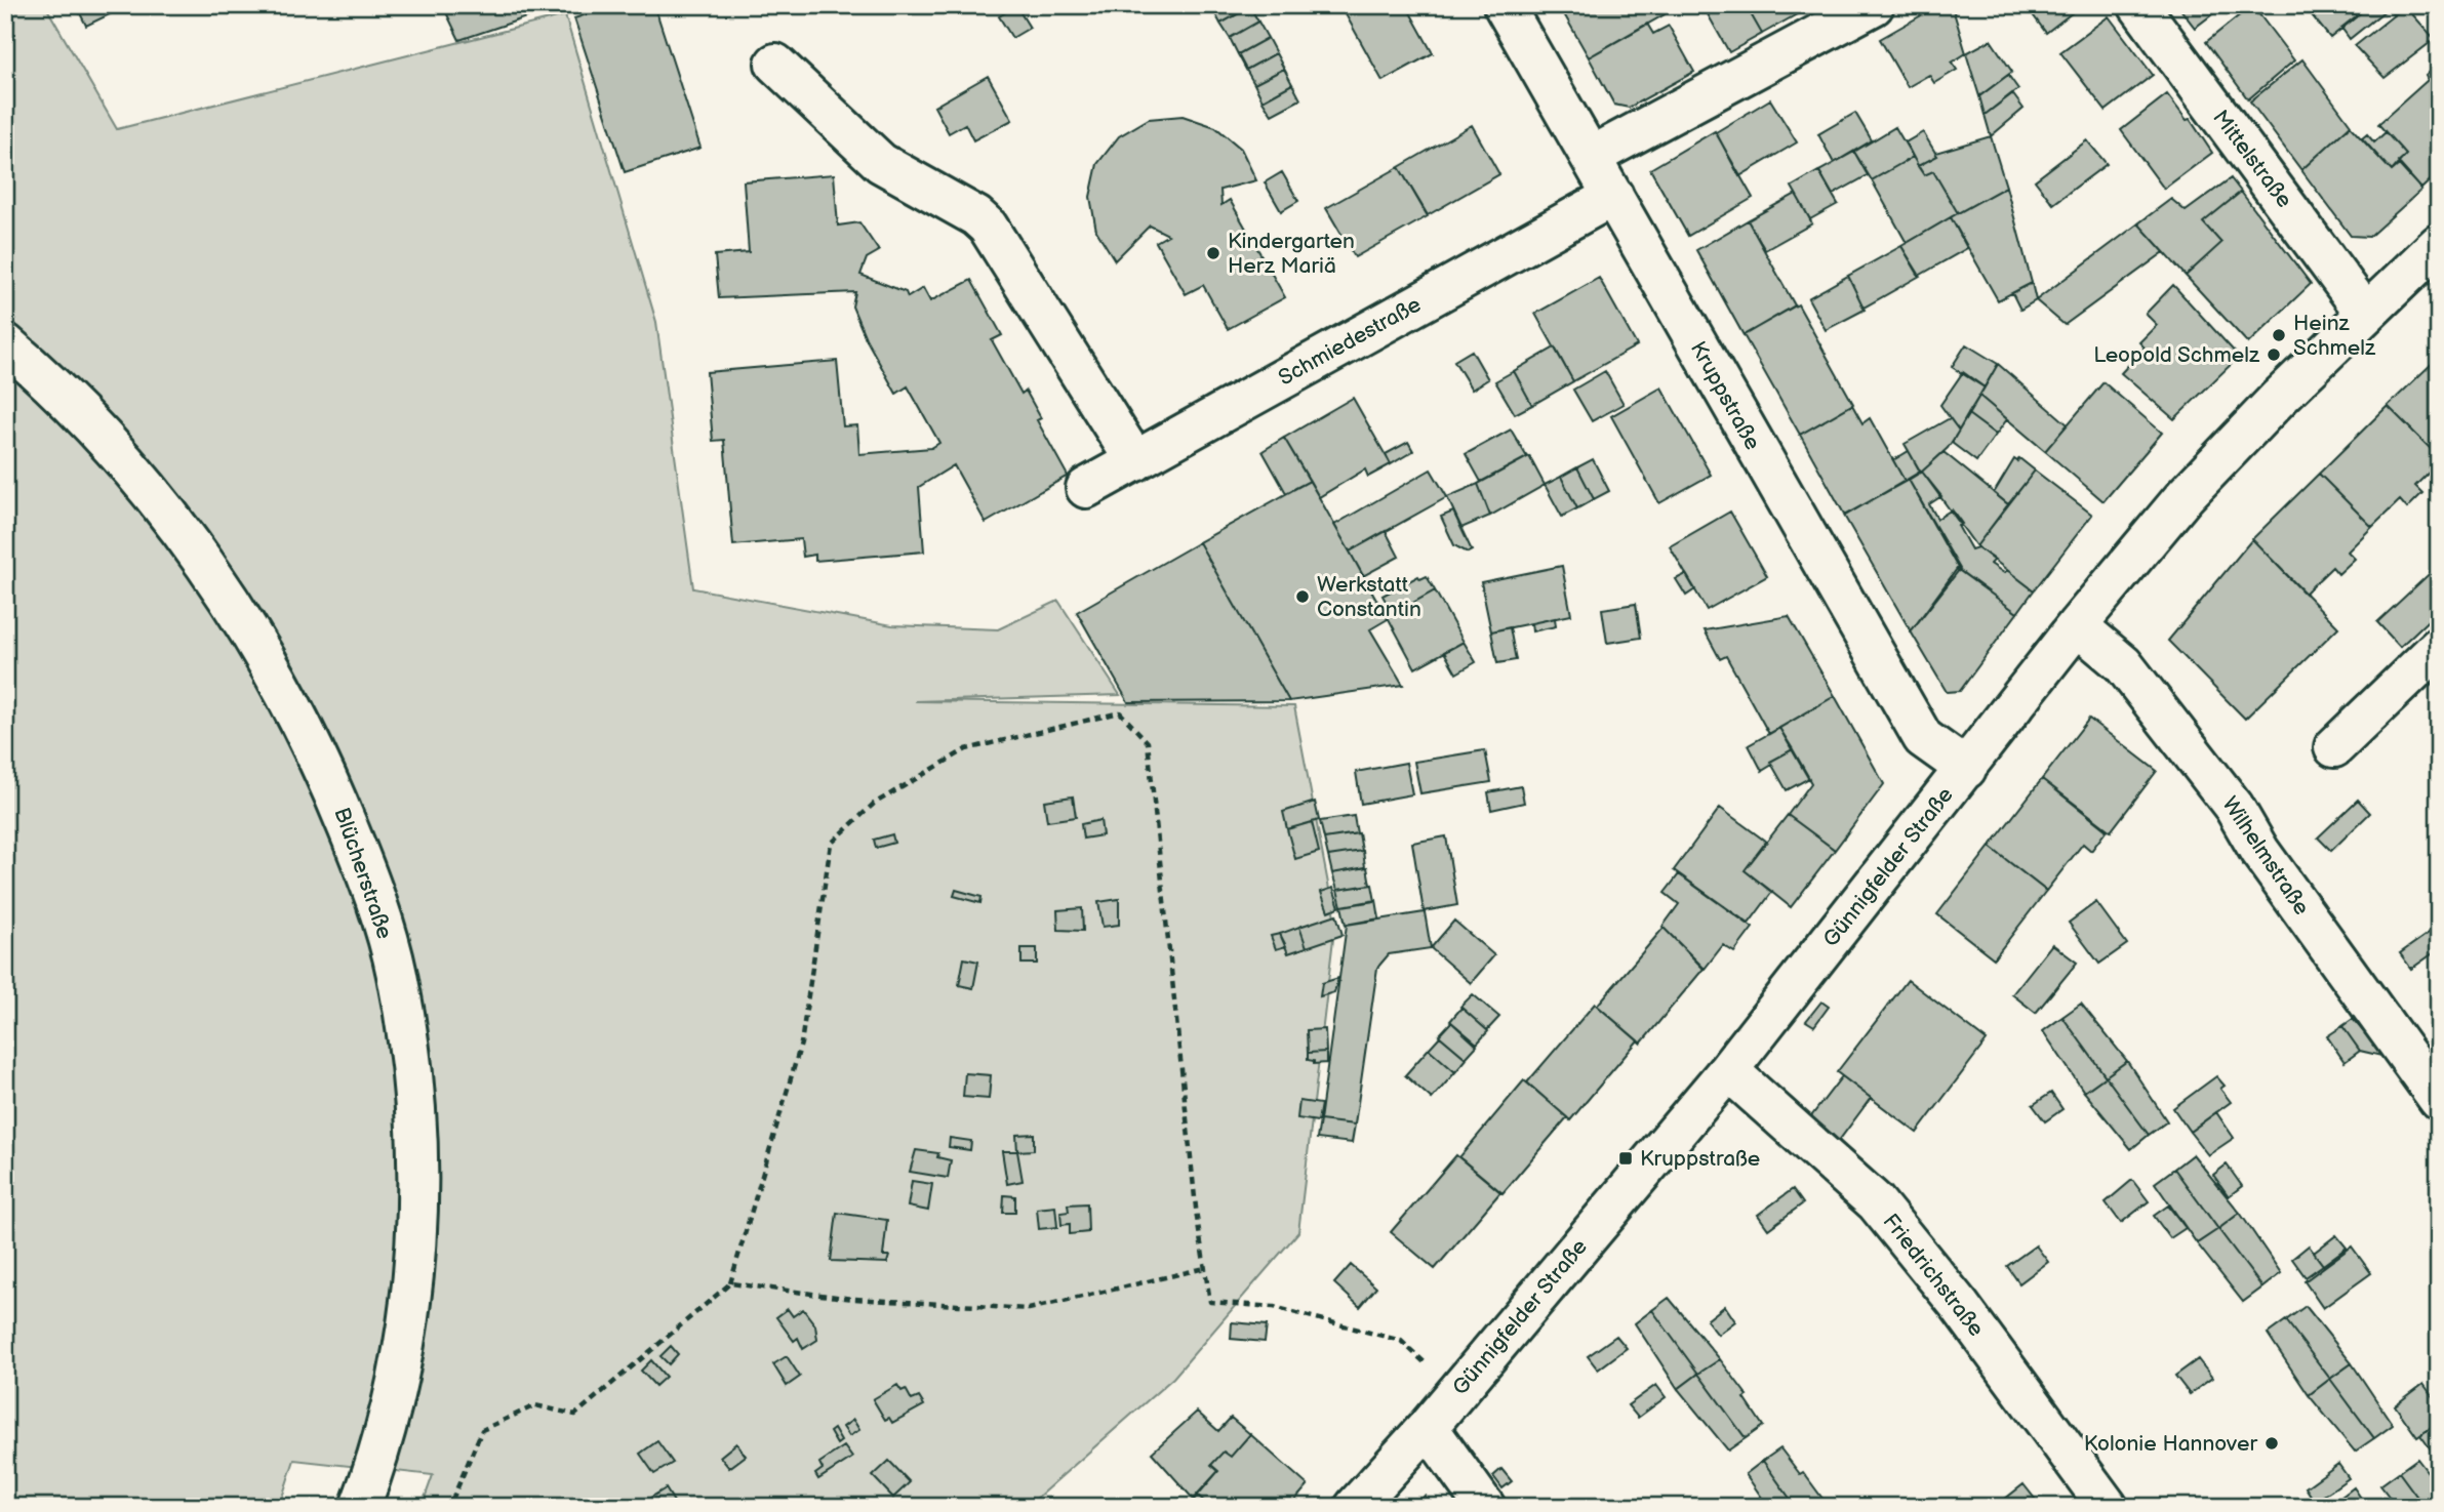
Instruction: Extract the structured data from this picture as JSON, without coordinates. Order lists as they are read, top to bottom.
{
  "streets": {
    "street": [
      "Mittelstraße",
      "Schmiedestraße",
      "Kruppstraße",
      "Wilhelmstraße",
      "Günnigfelder Straße",
      "Blücherstraße",
      "Friedrichstraße"
    ]
  },
  "crossings": [
    ["Mittelstraße", "Günnigfelder Straße"],
    ["Schmiedestraße", "Kruppstraße"],
    ["Kruppstraße", "Günnigfelder Straße"],
    ["Wilhelmstraße", "Günnigfelder Straße"],
    ["Günnigfelder Straße", "Friedrichstraße"]
  ],
  "places": {
    "other": [
      "Kindergarten Herz Mariä",
      "Heinz Schmelz",
      "Leopold Schmelz",
      "Werkstatt Constantin",
      "Kolonie Hannover"
    ],
    "transit": ["Kruppstraße"]
  }
}
